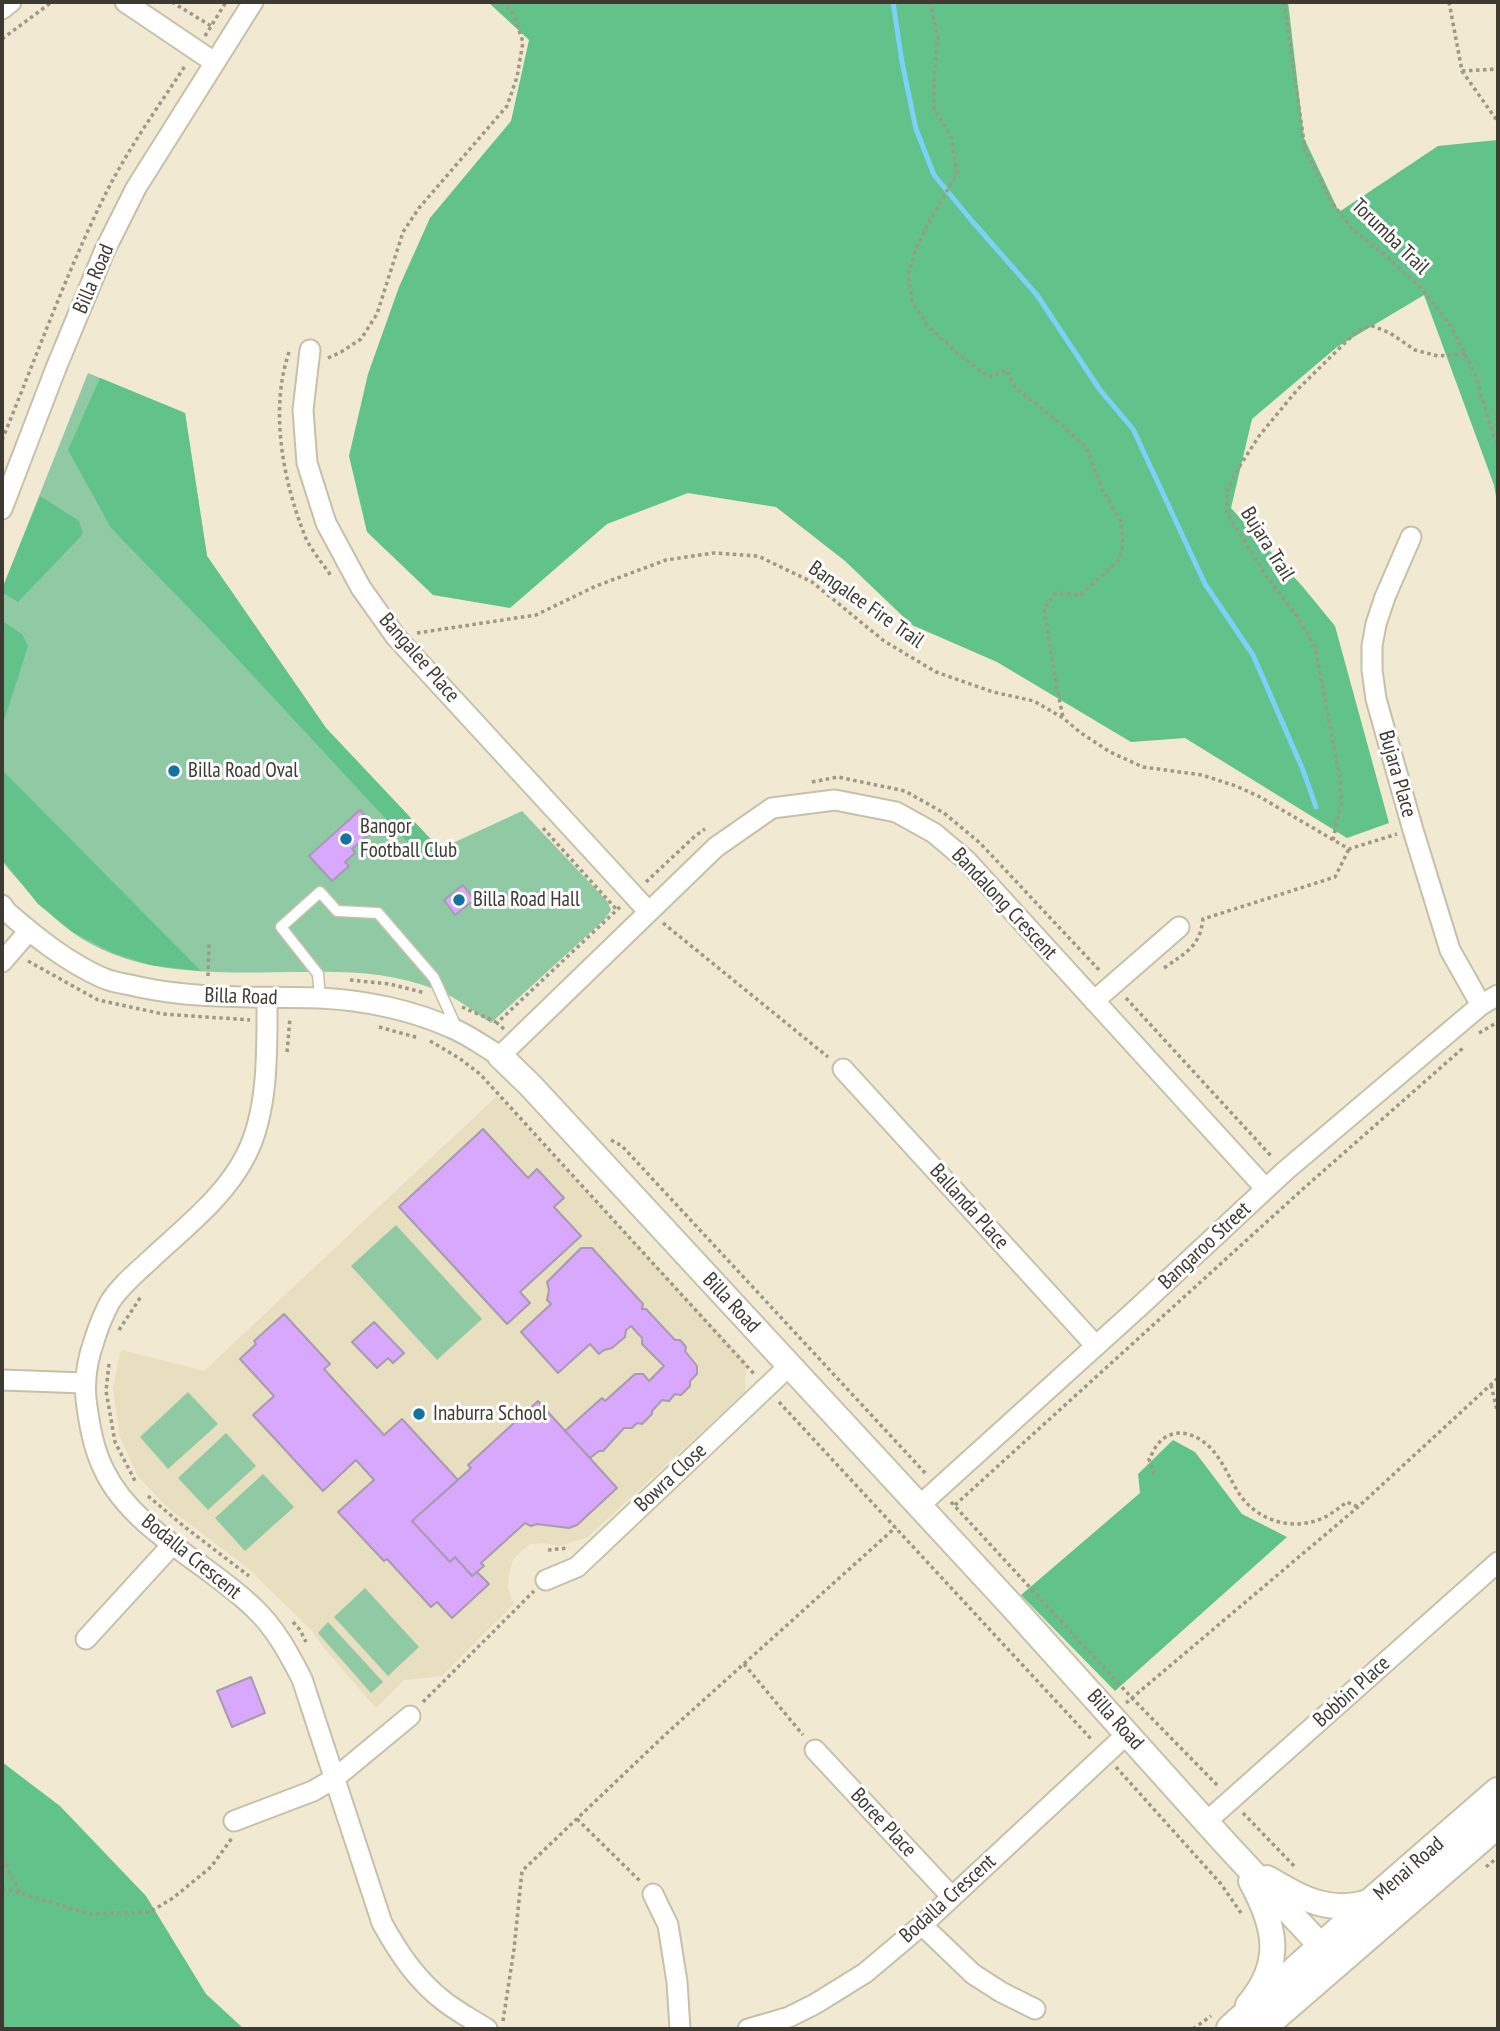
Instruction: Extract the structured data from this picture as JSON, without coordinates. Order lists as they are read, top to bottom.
{
  "streets": {
    "main road": ["Menai Road"],
    "street": [
      "Billa Road",
      "Bangalee Place",
      "Bujara Place",
      "Bandalong Crescent",
      "Ballanda Place",
      "Bangaroo Street",
      "Bowra Close",
      "Bodalla Crescent",
      "Bobbin Place",
      "Boree Place"
    ],
    "path": ["Torumba Trail", "Bujara Trail", "Bangalee Fire Trail"]
  },
  "crossings": [
    ["Torumba Trail", "Bujara Trail"],
    ["Billa Road", "Bandalong Crescent"],
    ["Billa Road", "Bangaroo Street"],
    ["Billa Road", "Bowra Close"],
    ["Billa Road", "Bodalla Crescent"],
    ["Billa Road", "Bobbin Place"],
    ["Billa Road", "Menai Road"],
    ["Bujara Trail", "Bangalee Fire Trail"],
    ["Bangalee Fire Trail", "Bangalee Place"],
    ["Bangalee Place", "Bandalong Crescent"],
    ["Bujara Place", "Bangaroo Street"],
    ["Bandalong Crescent", "Bangaroo Street"],
    ["Ballanda Place", "Bangaroo Street"],
    ["Bodalla Crescent", "Boree Place"]
  ],
  "places": [
    "Billa Road Oval",
    "Bangor Football Club",
    "Billa Road Hall",
    "Inaburra School"
  ]
}
